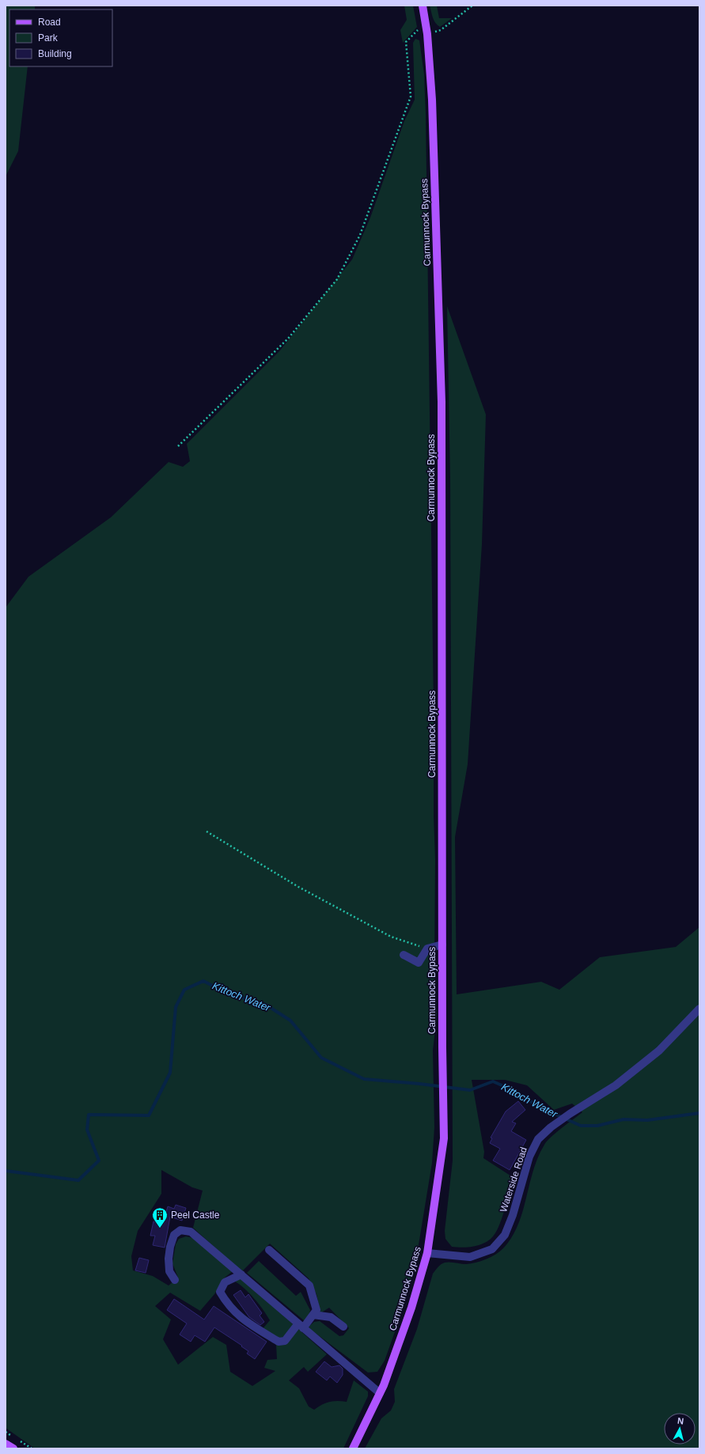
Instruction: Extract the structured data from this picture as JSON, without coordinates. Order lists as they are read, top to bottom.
{
  "streets": {
    "main road": ["Carmunnock Bypass"],
    "street": ["Waterside Road"]
  },
  "crossings": [
    ["Carmunnock Bypass", "Waterside Road"]
  ],
  "water": ["Kittoch Water"],
  "places": {
    "building": ["Peel Castle"]
  },
  "legend": ["Road", "Park", "Building"],
  "north": "top"
}
